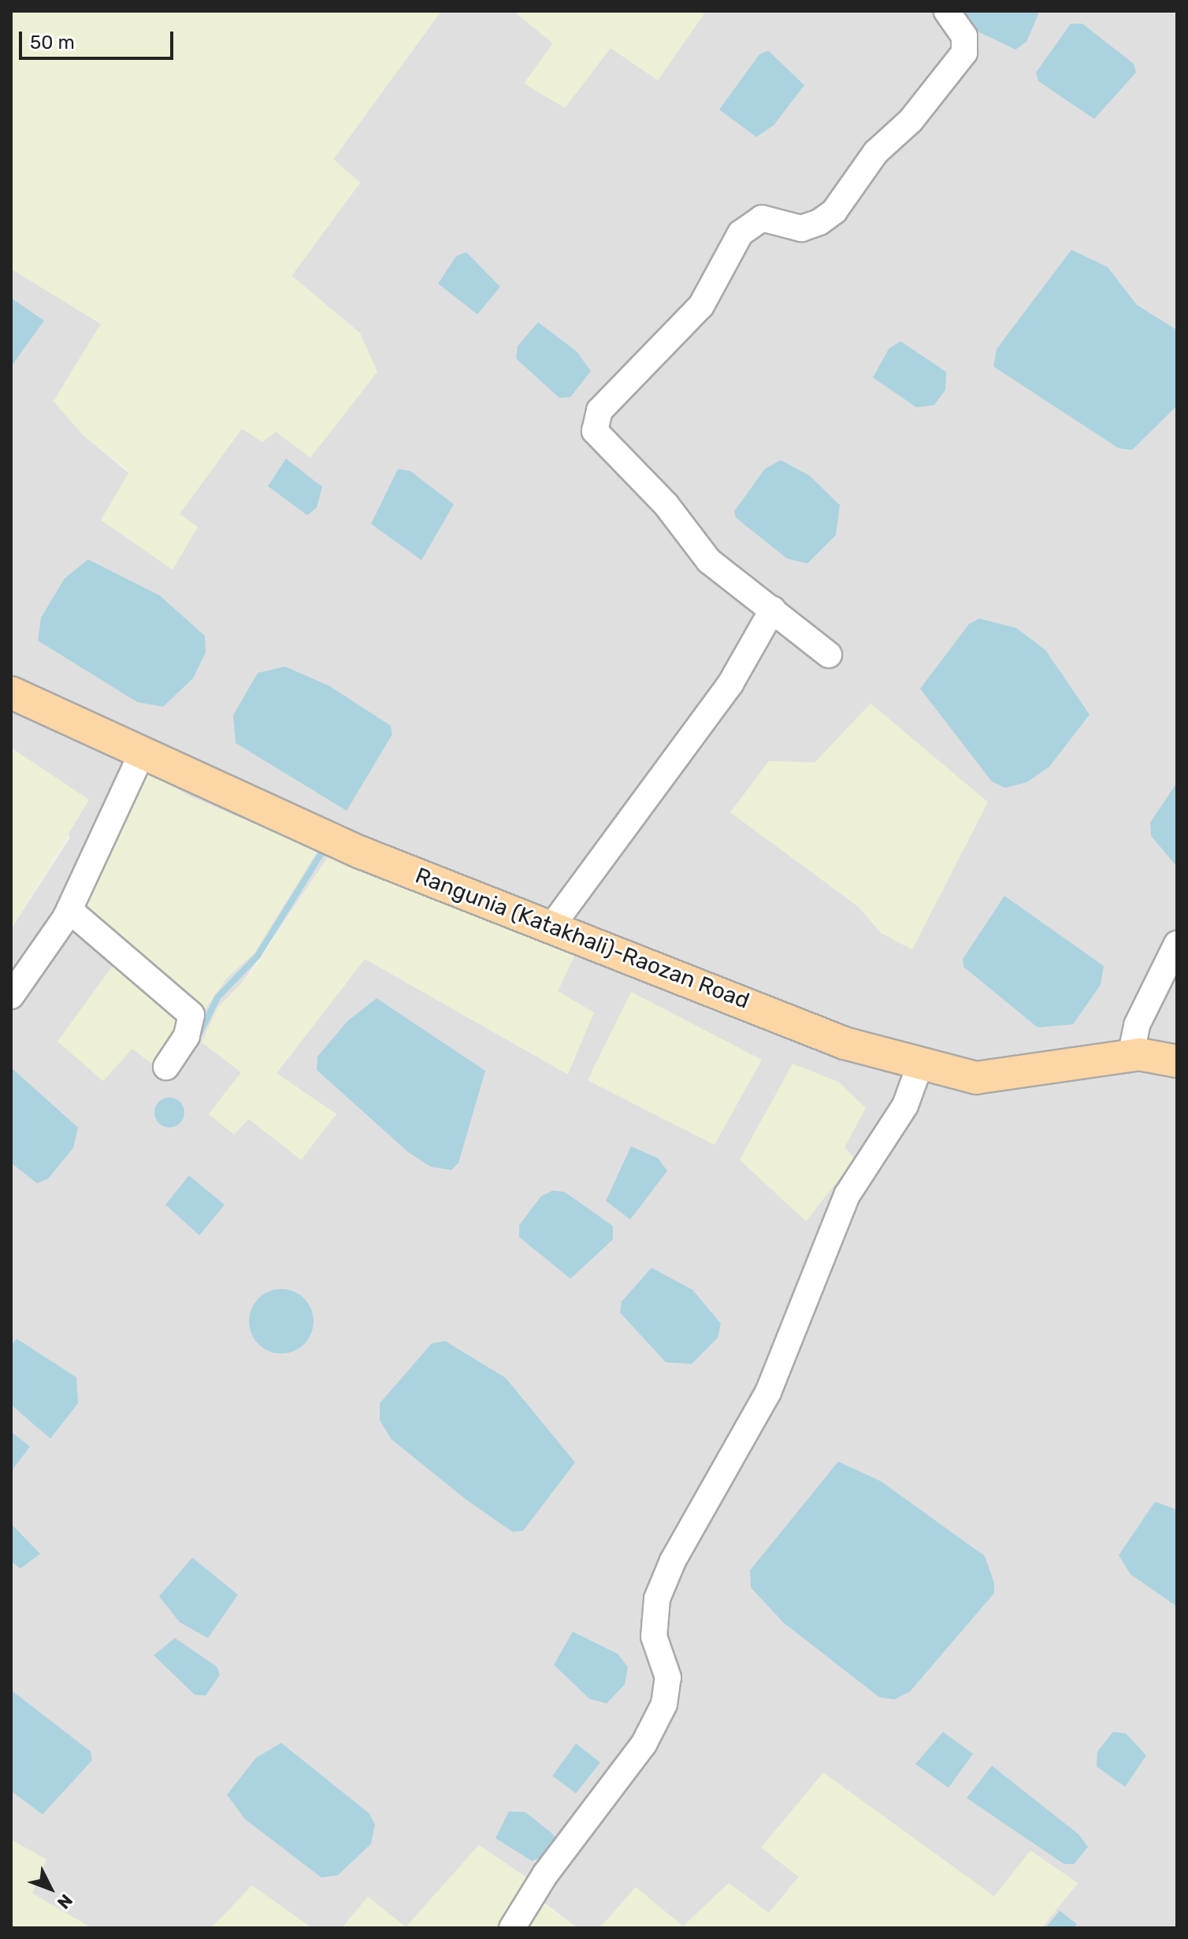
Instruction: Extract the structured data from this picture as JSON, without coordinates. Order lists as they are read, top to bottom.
{
  "streets": {
    "main road": ["Rangunia (Katakhali)-Raozan Road"]
  },
  "scale_bar": "50 m",
  "north": "bottom right"
}
